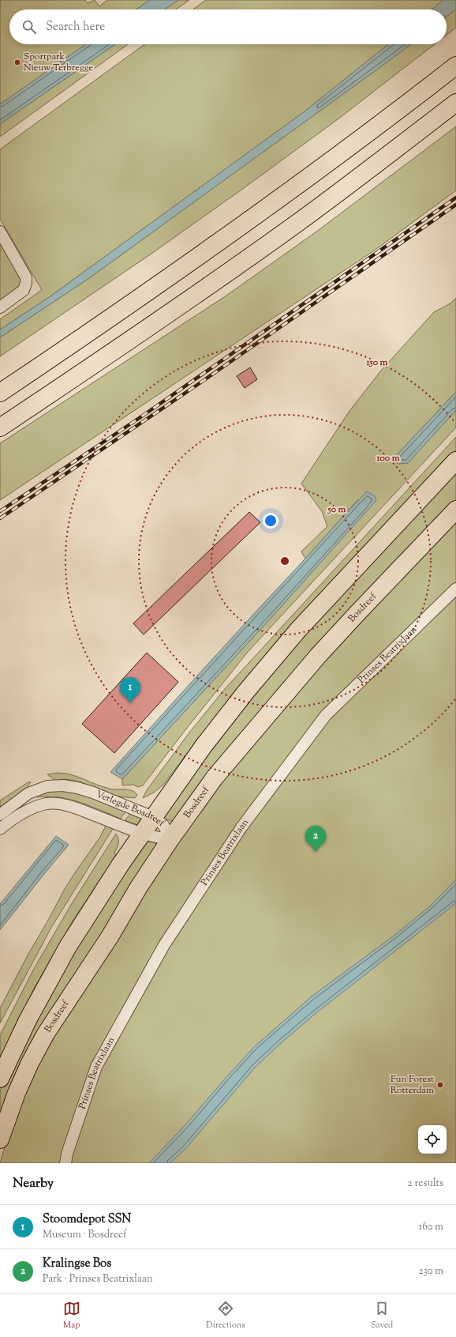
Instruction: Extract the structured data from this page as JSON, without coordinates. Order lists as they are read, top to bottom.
{
  "streets": {
    "highway": ["Bosdreef"],
    "street": ["Prinses Beatrixlaan", "Verlegde Bosdreef"]
  },
  "crossings": [
    ["Bosdreef", "Verlegde Bosdreef"]
  ],
  "places": ["Sportpark Nieuw Terbregge", "Fun Forest Rotterdam"],
  "page": {
    "search": "Search here",
    "pins": ["1", "2"],
    "heading": ["Nearby", "2 results"],
    "list": [
      {
        "mark": "1",
        "name": "Stoomdepot SSN",
        "note": "Museum · Bosdreef",
        "value": "160 m"
      },
      {
        "mark": "2",
        "name": "Kralingse Bos",
        "note": "Park · Prinses Beatrixlaan",
        "value": "230 m"
      }
    ],
    "nav": ["Map", "Directions", "Saved"]
  },
  "rings": ["150 m", "100 m", "50 m"]
}
